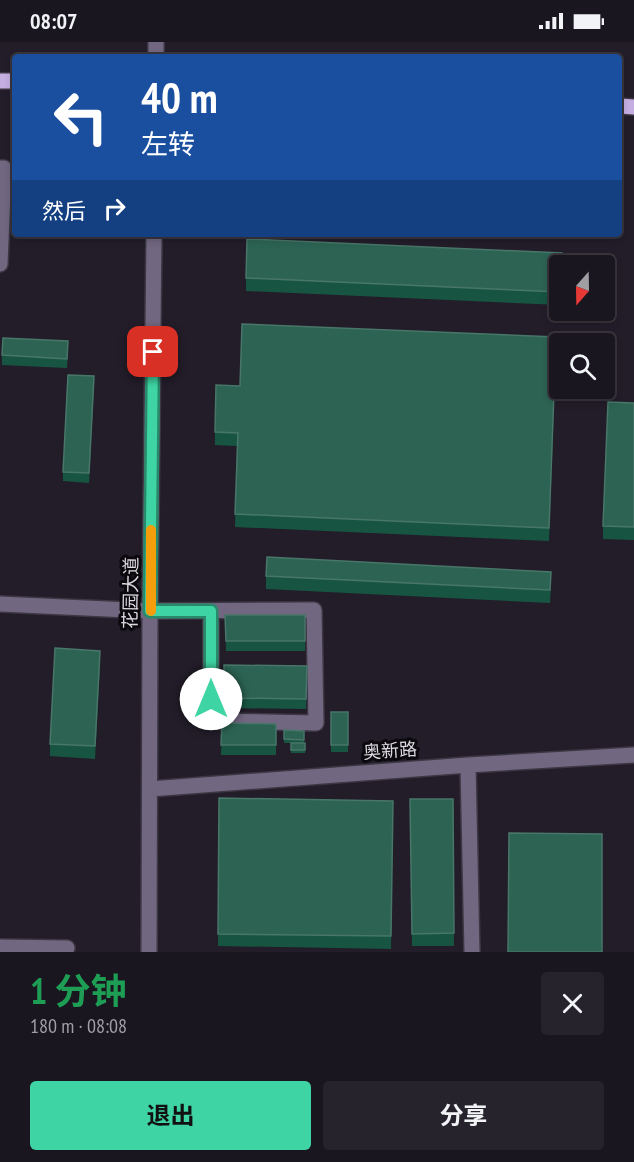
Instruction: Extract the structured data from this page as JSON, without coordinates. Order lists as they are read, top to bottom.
{
  "streets": {
    "street": ["花园大道", "奥新路"]
  },
  "crossings": [
    ["花园大道", "奥新路"]
  ],
  "north": "bottom",
  "page": {
    "status": "08:07",
    "turn": ["40 m", "左转"],
    "then": "然后",
    "heading": ["1 分钟", "180 m · 08:08"],
    "buttons": ["退出", "分享"]
  }
}
